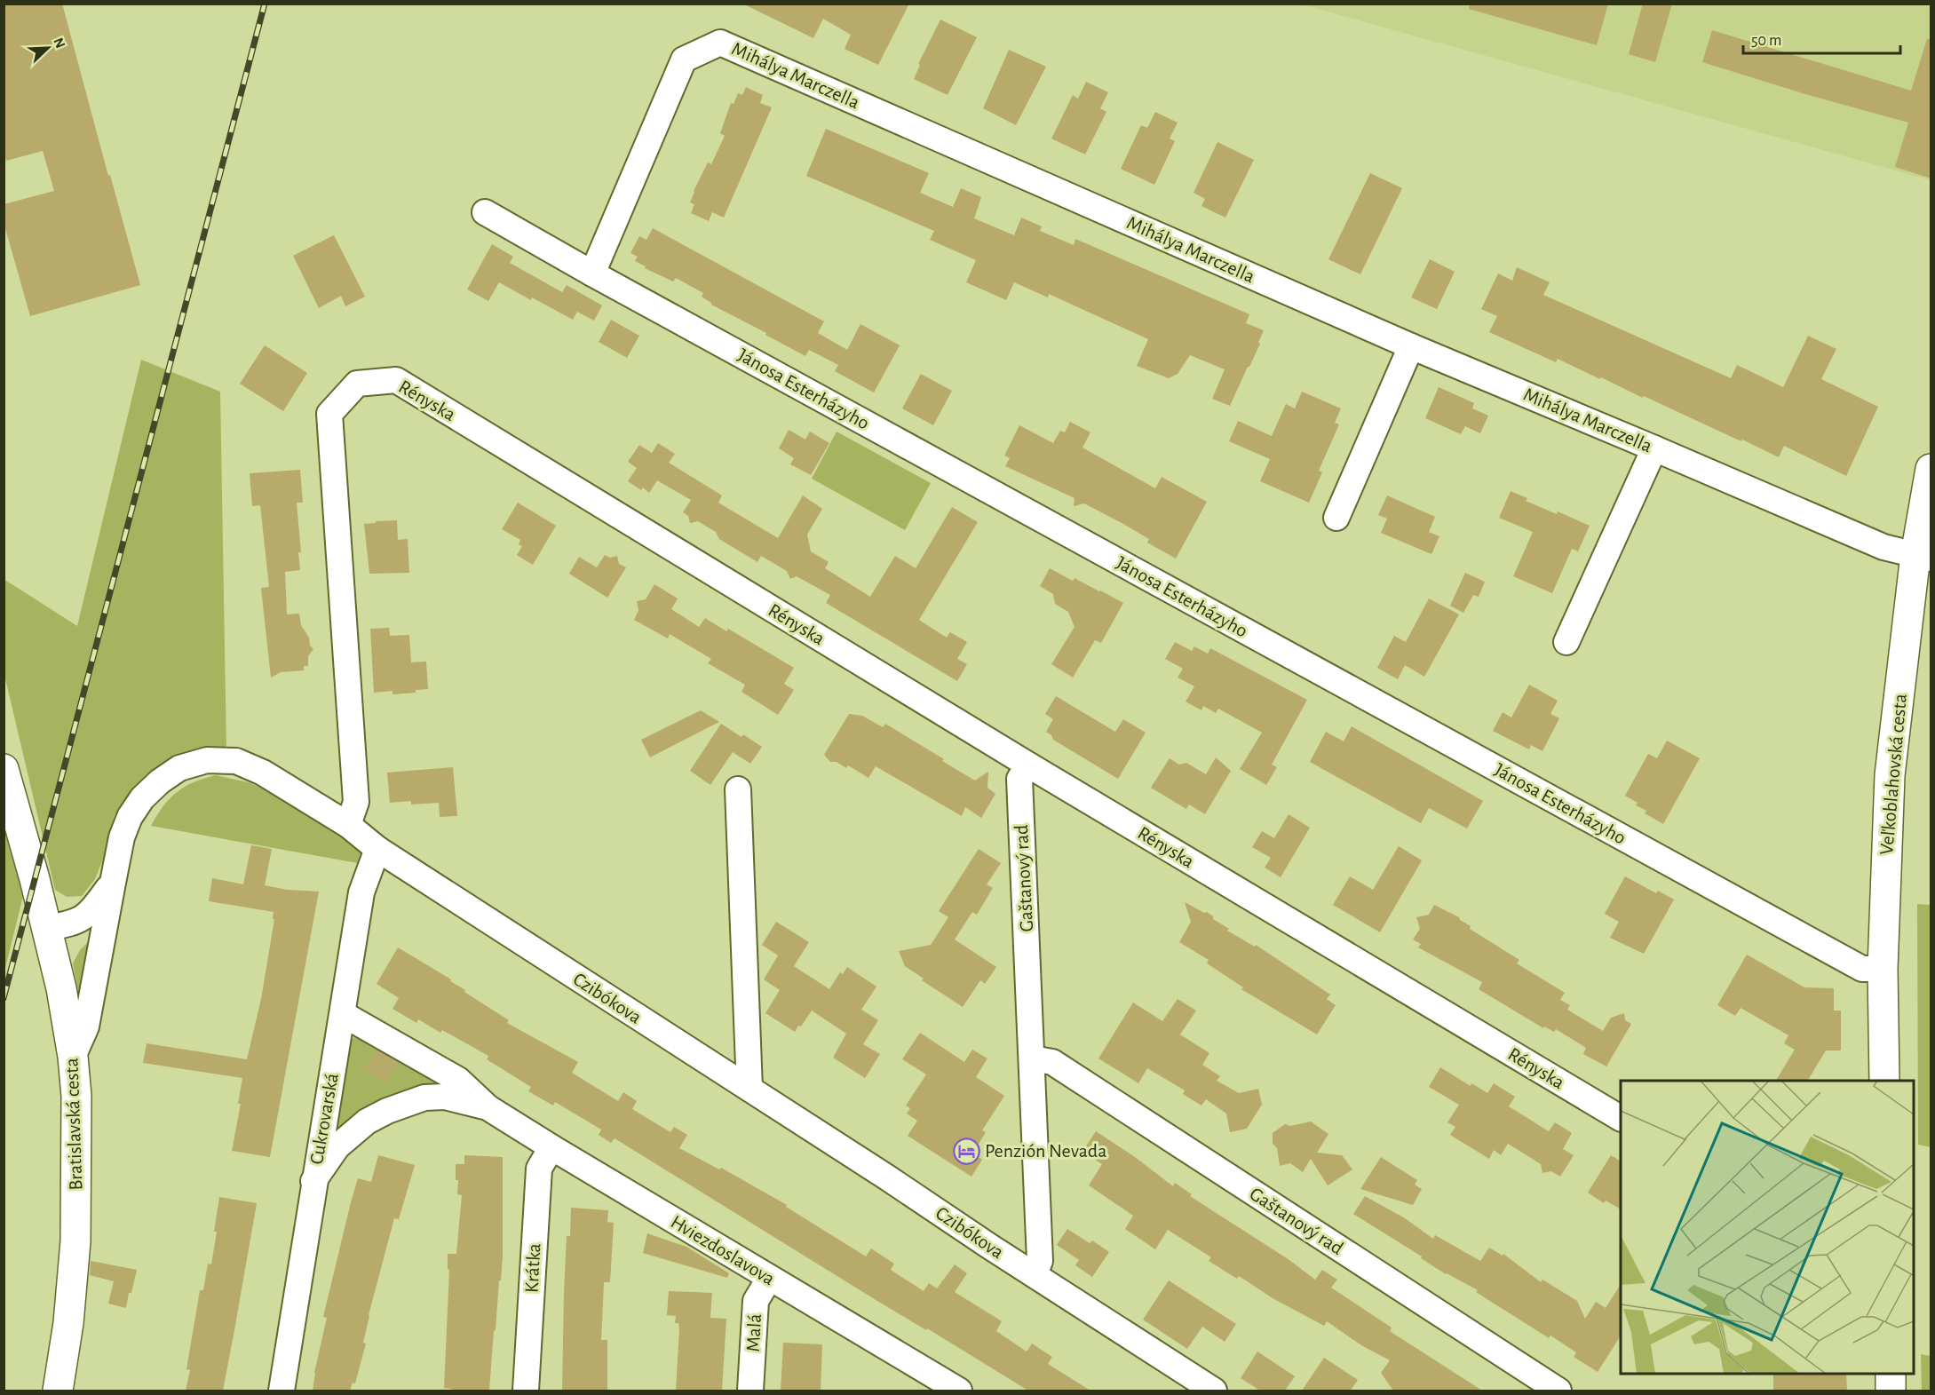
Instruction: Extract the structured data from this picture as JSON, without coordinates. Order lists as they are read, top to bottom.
{
  "streets": {
    "main road": ["Veľkoblahovská cesta", "Bratislavská cesta"],
    "street": [
      "Mihálya Marczella",
      "Jánosa Esterházyho",
      "Rényska",
      "Gaštanový rad",
      "Czibókova",
      "Cukrovarská",
      "Hviezdoslavova",
      "Krátka",
      "Malá"
    ]
  },
  "crossings": [
    ["Mihálya Marczella", "Jánosa Esterházyho"],
    ["Mihálya Marczella", "Veľkoblahovská cesta"],
    ["Jánosa Esterházyho", "Veľkoblahovská cesta"],
    ["Rényska", "Gaštanový rad"],
    ["Rényska", "Czibókova"],
    ["Gaštanový rad", "Czibókova"],
    ["Czibókova", "Cukrovarská"],
    ["Czibókova", "Bratislavská cesta"],
    ["Cukrovarská", "Hviezdoslavova"],
    ["Hviezdoslavova", "Krátka"],
    ["Hviezdoslavova", "Malá"]
  ],
  "places": {
    "hotel": ["Penzión Nevada"]
  },
  "scale_bar": "50 m",
  "north": "top right"
}
